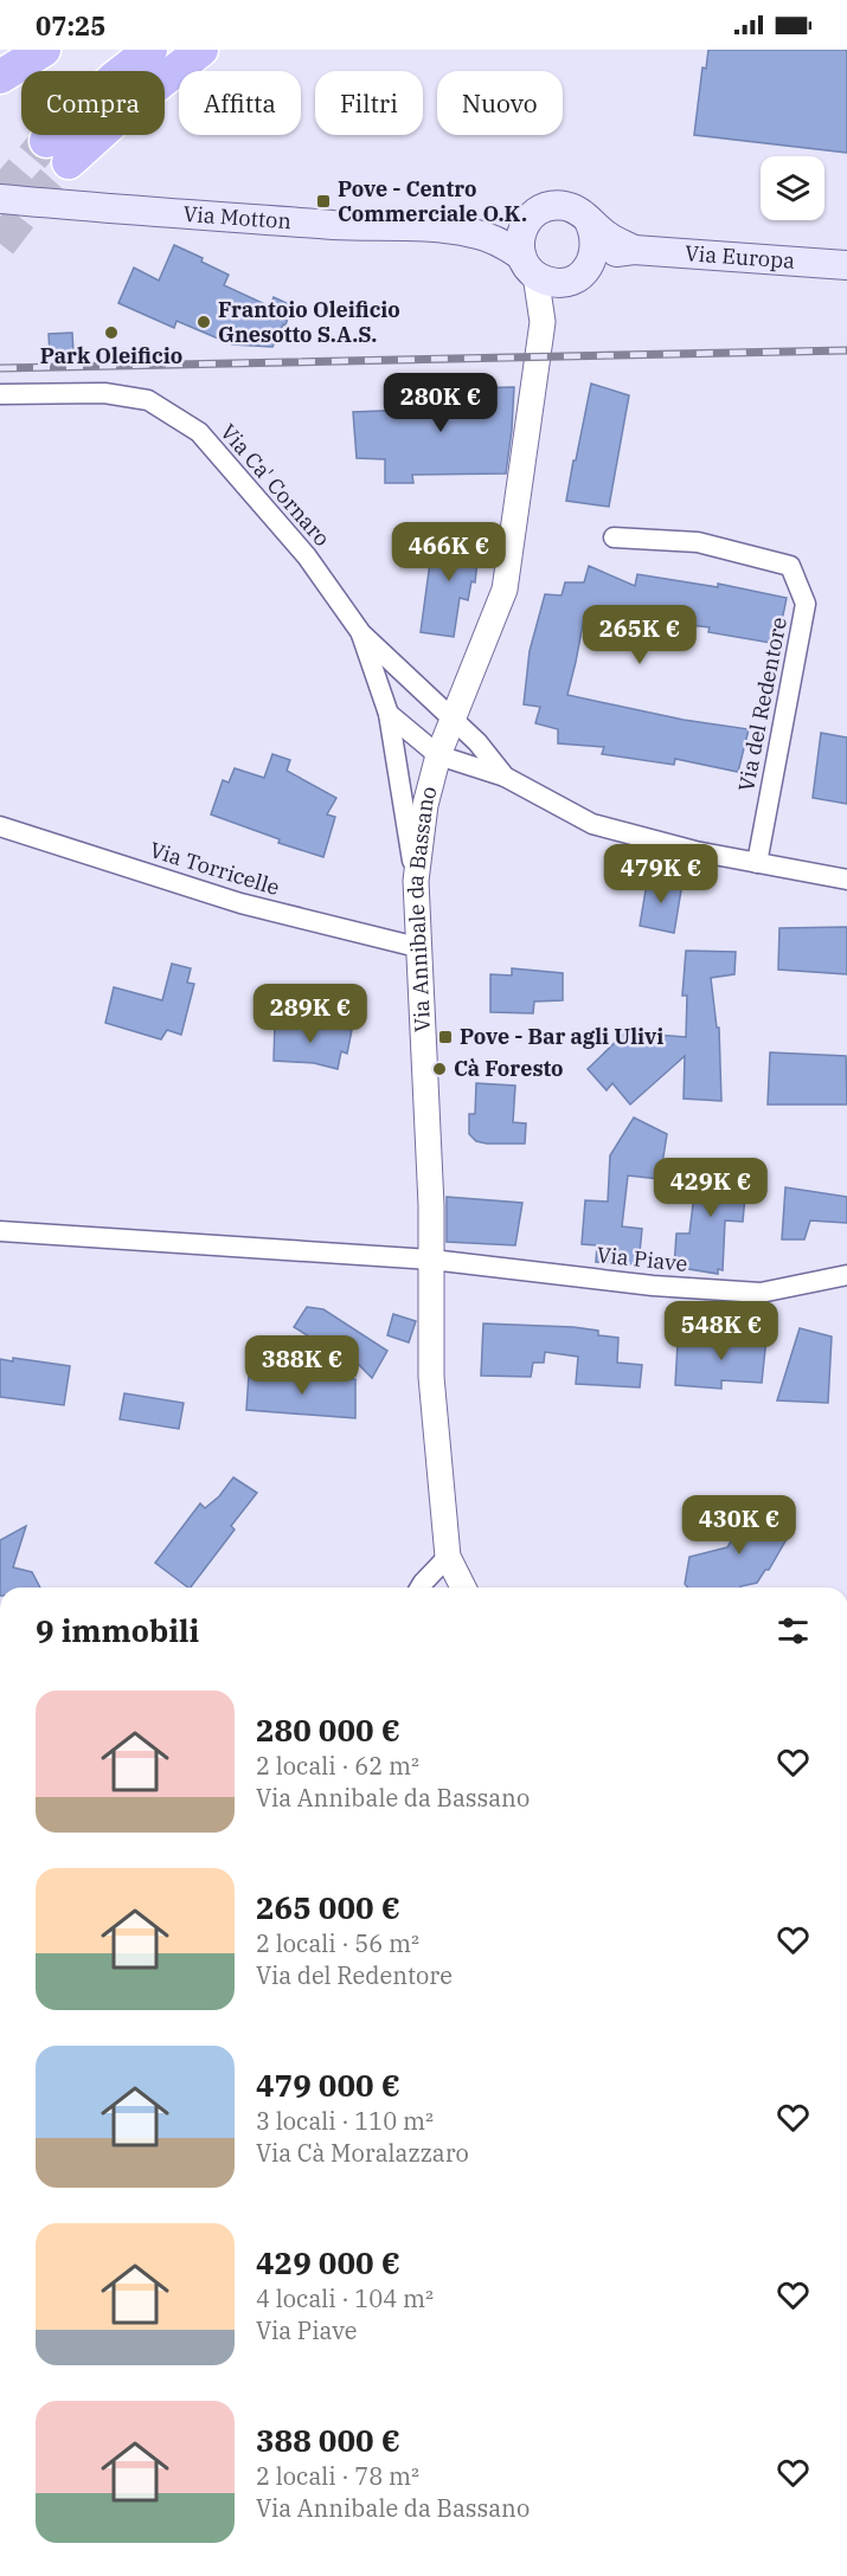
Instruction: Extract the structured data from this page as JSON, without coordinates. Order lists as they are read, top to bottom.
{
  "streets": {
    "main road": ["Via Motton", "Via Europa"],
    "street": [
      "Via Ca' Cornaro",
      "Via del Redentore",
      "Via Torricelle",
      "Via Annibale da Bassano",
      "Via Piave"
    ]
  },
  "crossings": [
    ["Via Motton", "Via Europa"],
    ["Via Motton", "Via Annibale da Bassano"],
    ["Via Europa", "Via Annibale da Bassano"],
    ["Via Ca' Cornaro", "Via Annibale da Bassano"],
    ["Via Torricelle", "Via Annibale da Bassano"],
    ["Via Annibale da Bassano", "Via Piave"]
  ],
  "places": {
    "transit": ["Pove - Centro Commerciale O.K.", "Pove - Bar agli Ulivi"],
    "other": ["Frantoio Oleificio Gnesotto S.A.S.", "Park Oleificio", "Cà Foresto"]
  },
  "page": {
    "status": "07:25",
    "chip": [
      "Compra",
      "Affitta",
      "Filtri",
      "Nuovo"
    ],
    "price": [
      "280K €",
      "466K €",
      "265K €",
      "479K €",
      "289K €",
      "429K €",
      "548K €",
      "388K €",
      "430K €"
    ],
    "heading": "9 immobili",
    "list": [
      {
        "name": "280 000 €",
        "note": "2 locali · 62 m² · Via Annibale da Bassano"
      },
      {
        "name": "265 000 €",
        "note": "2 locali · 56 m² · Via del Redentore"
      },
      {
        "name": "479 000 €",
        "note": "3 locali · 110 m² · Via Cà Moralazzaro"
      },
      {
        "name": "429 000 €",
        "note": "4 locali · 104 m² · Via Piave"
      },
      {
        "name": "388 000 €",
        "note": "2 locali · 78 m² · Via Annibale da Bassano"
      }
    ]
  }
}
